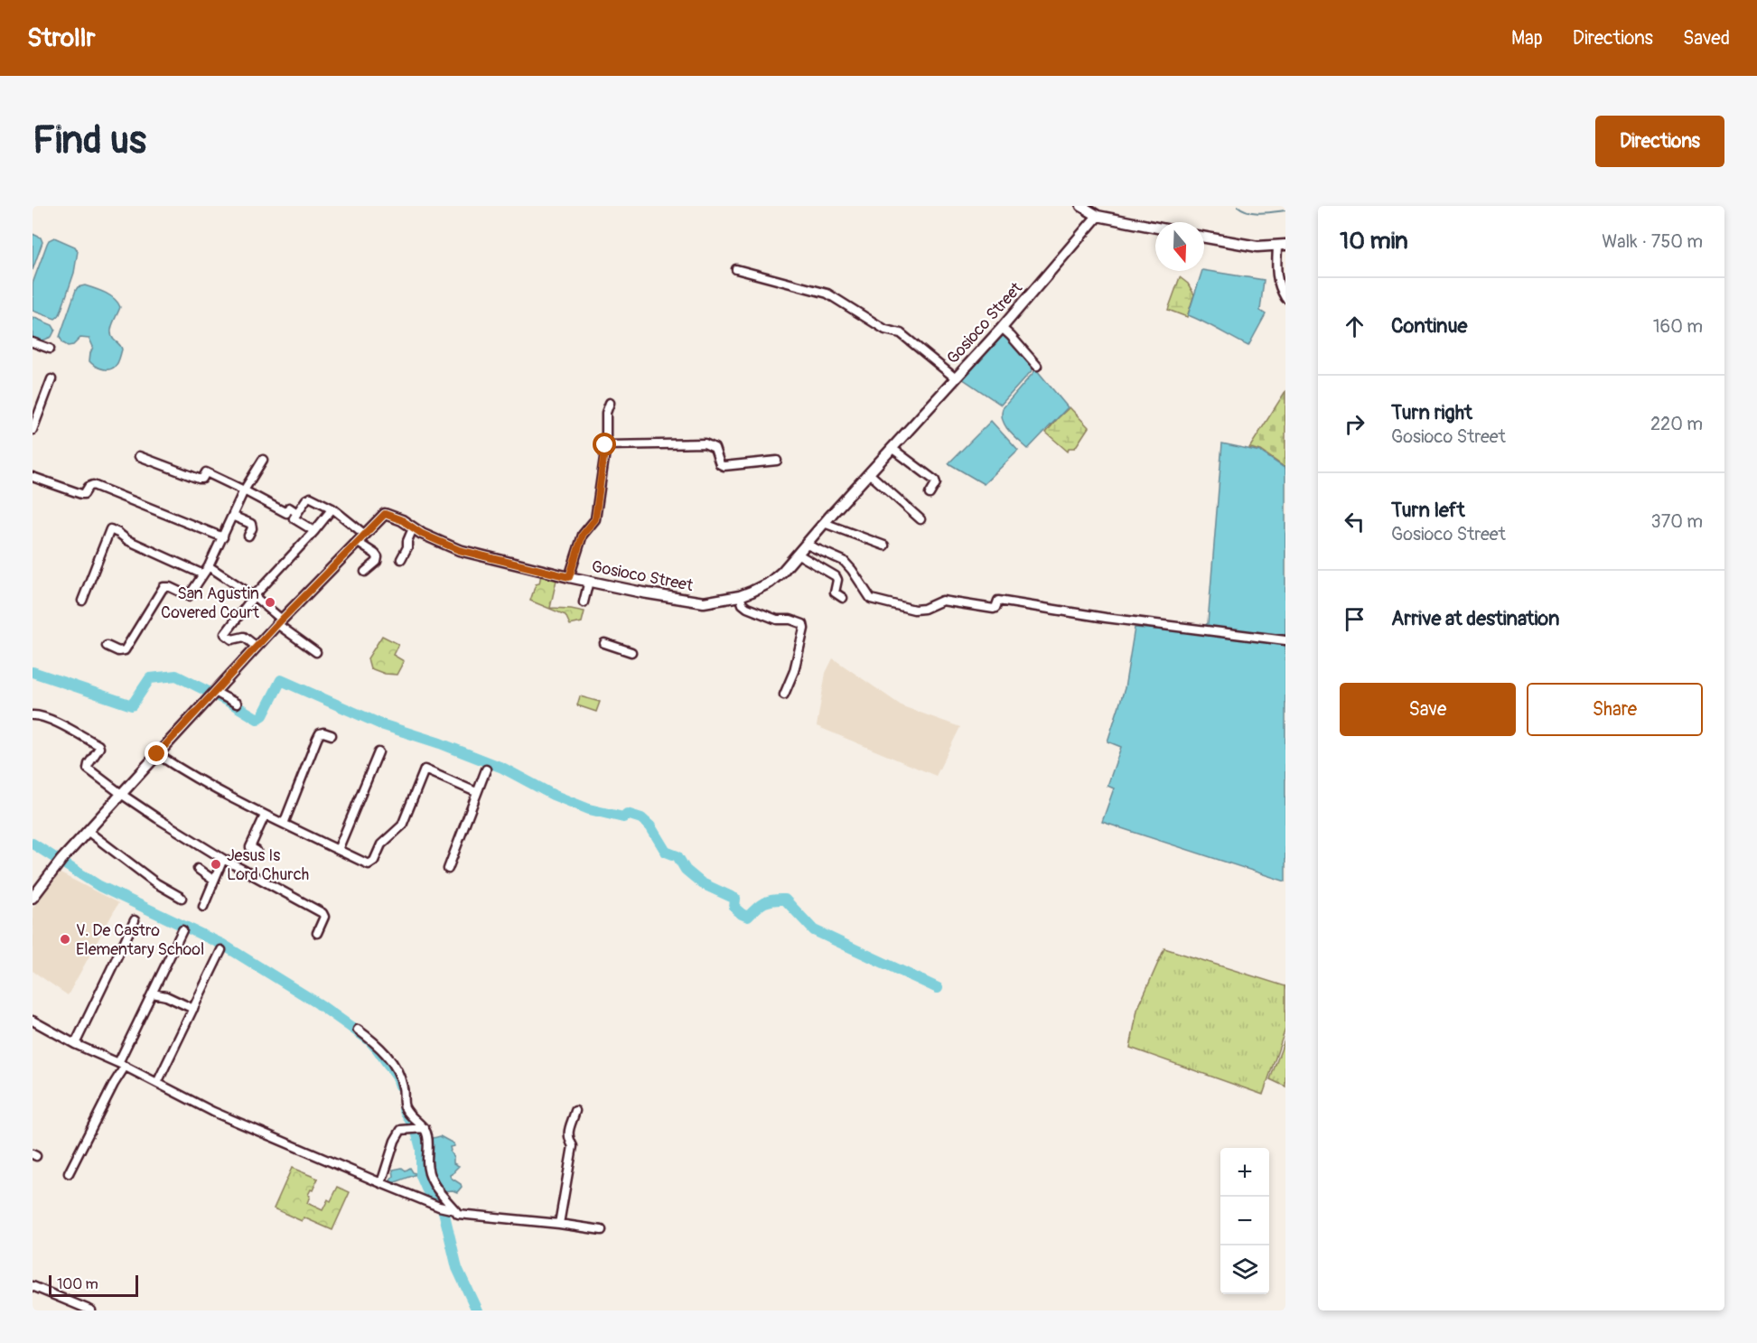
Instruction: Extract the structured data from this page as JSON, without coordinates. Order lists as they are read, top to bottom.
{
  "streets": {
    "street": ["Gosioco Street"]
  },
  "places": ["San Agustin Covered Court", "Jesus Is Lord Church", "V. De Castro Elementary School"],
  "scale_bar": "100 m",
  "north": "bottom",
  "page": {
    "header": "Strollr",
    "nav": ["Map", "Directions", "Saved"],
    "buttons": [
      "Directions",
      ["Save", "Share"]
    ],
    "title": "Find us",
    "heading": ["10 min", "Walk · 750 m"],
    "list": [
      ["Continue", "160 m"],
      ["Turn right", "Gosioco Street", "220 m"],
      ["Turn left", "Gosioco Street", "370 m"],
      "Arrive at destination"
    ],
    "map_buttons": ["+", "−"],
    "scale": "100 m"
  }
}
